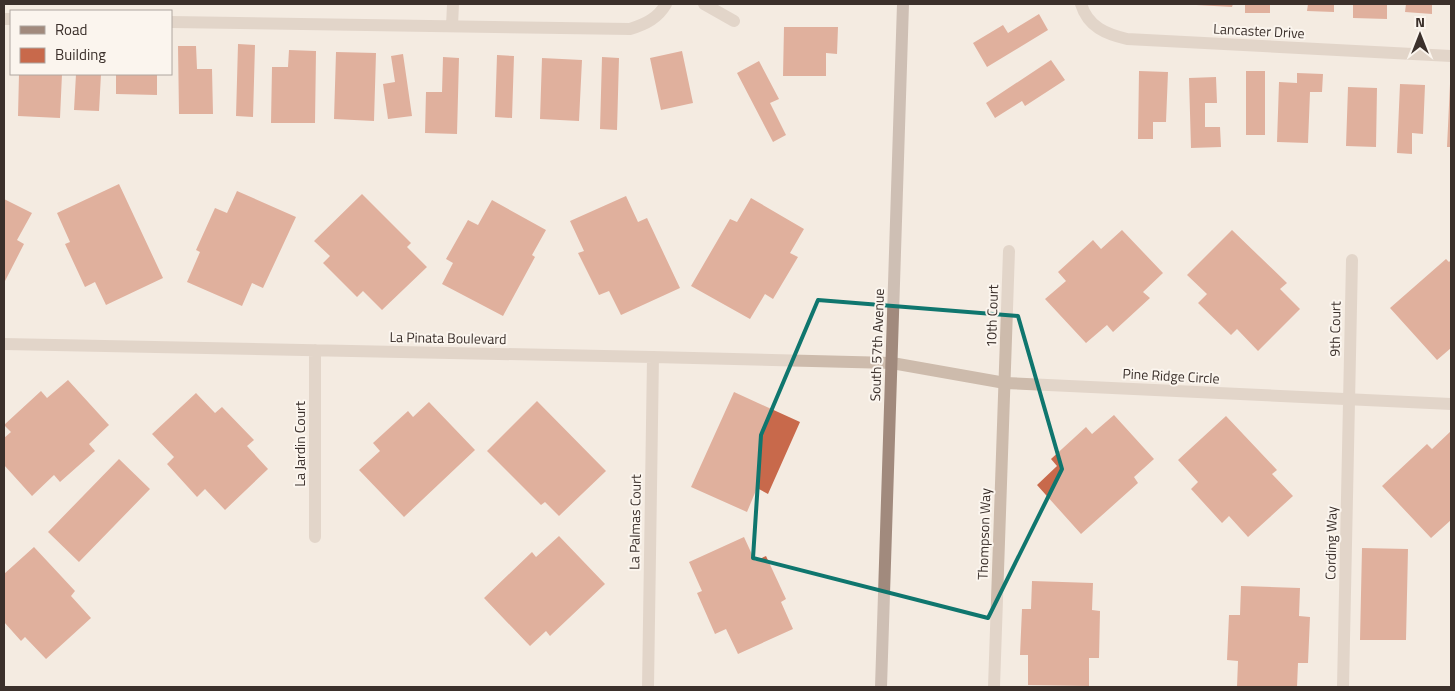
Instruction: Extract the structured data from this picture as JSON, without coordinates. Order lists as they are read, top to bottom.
{
  "streets": {
    "street": [
      "Lancaster Drive",
      "10th Court",
      "9th Court",
      "La Pinata Boulevard",
      "South 57th Avenue",
      "Pine Ridge Circle",
      "La Jardin Court",
      "La Palmas Court",
      "Thompson Way",
      "Cording Way"
    ]
  },
  "crossings": [
    ["10th Court", "Pine Ridge Circle"],
    ["10th Court", "Thompson Way"],
    ["9th Court", "Pine Ridge Circle"],
    ["9th Court", "Cording Way"],
    ["La Pinata Boulevard", "South 57th Avenue"],
    ["La Pinata Boulevard", "Pine Ridge Circle"],
    ["La Pinata Boulevard", "La Jardin Court"],
    ["La Pinata Boulevard", "La Palmas Court"],
    ["South 57th Avenue", "Pine Ridge Circle"],
    ["Pine Ridge Circle", "Thompson Way"],
    ["Pine Ridge Circle", "Cording Way"]
  ],
  "legend": ["Road", "Building"],
  "north": "top"
}
